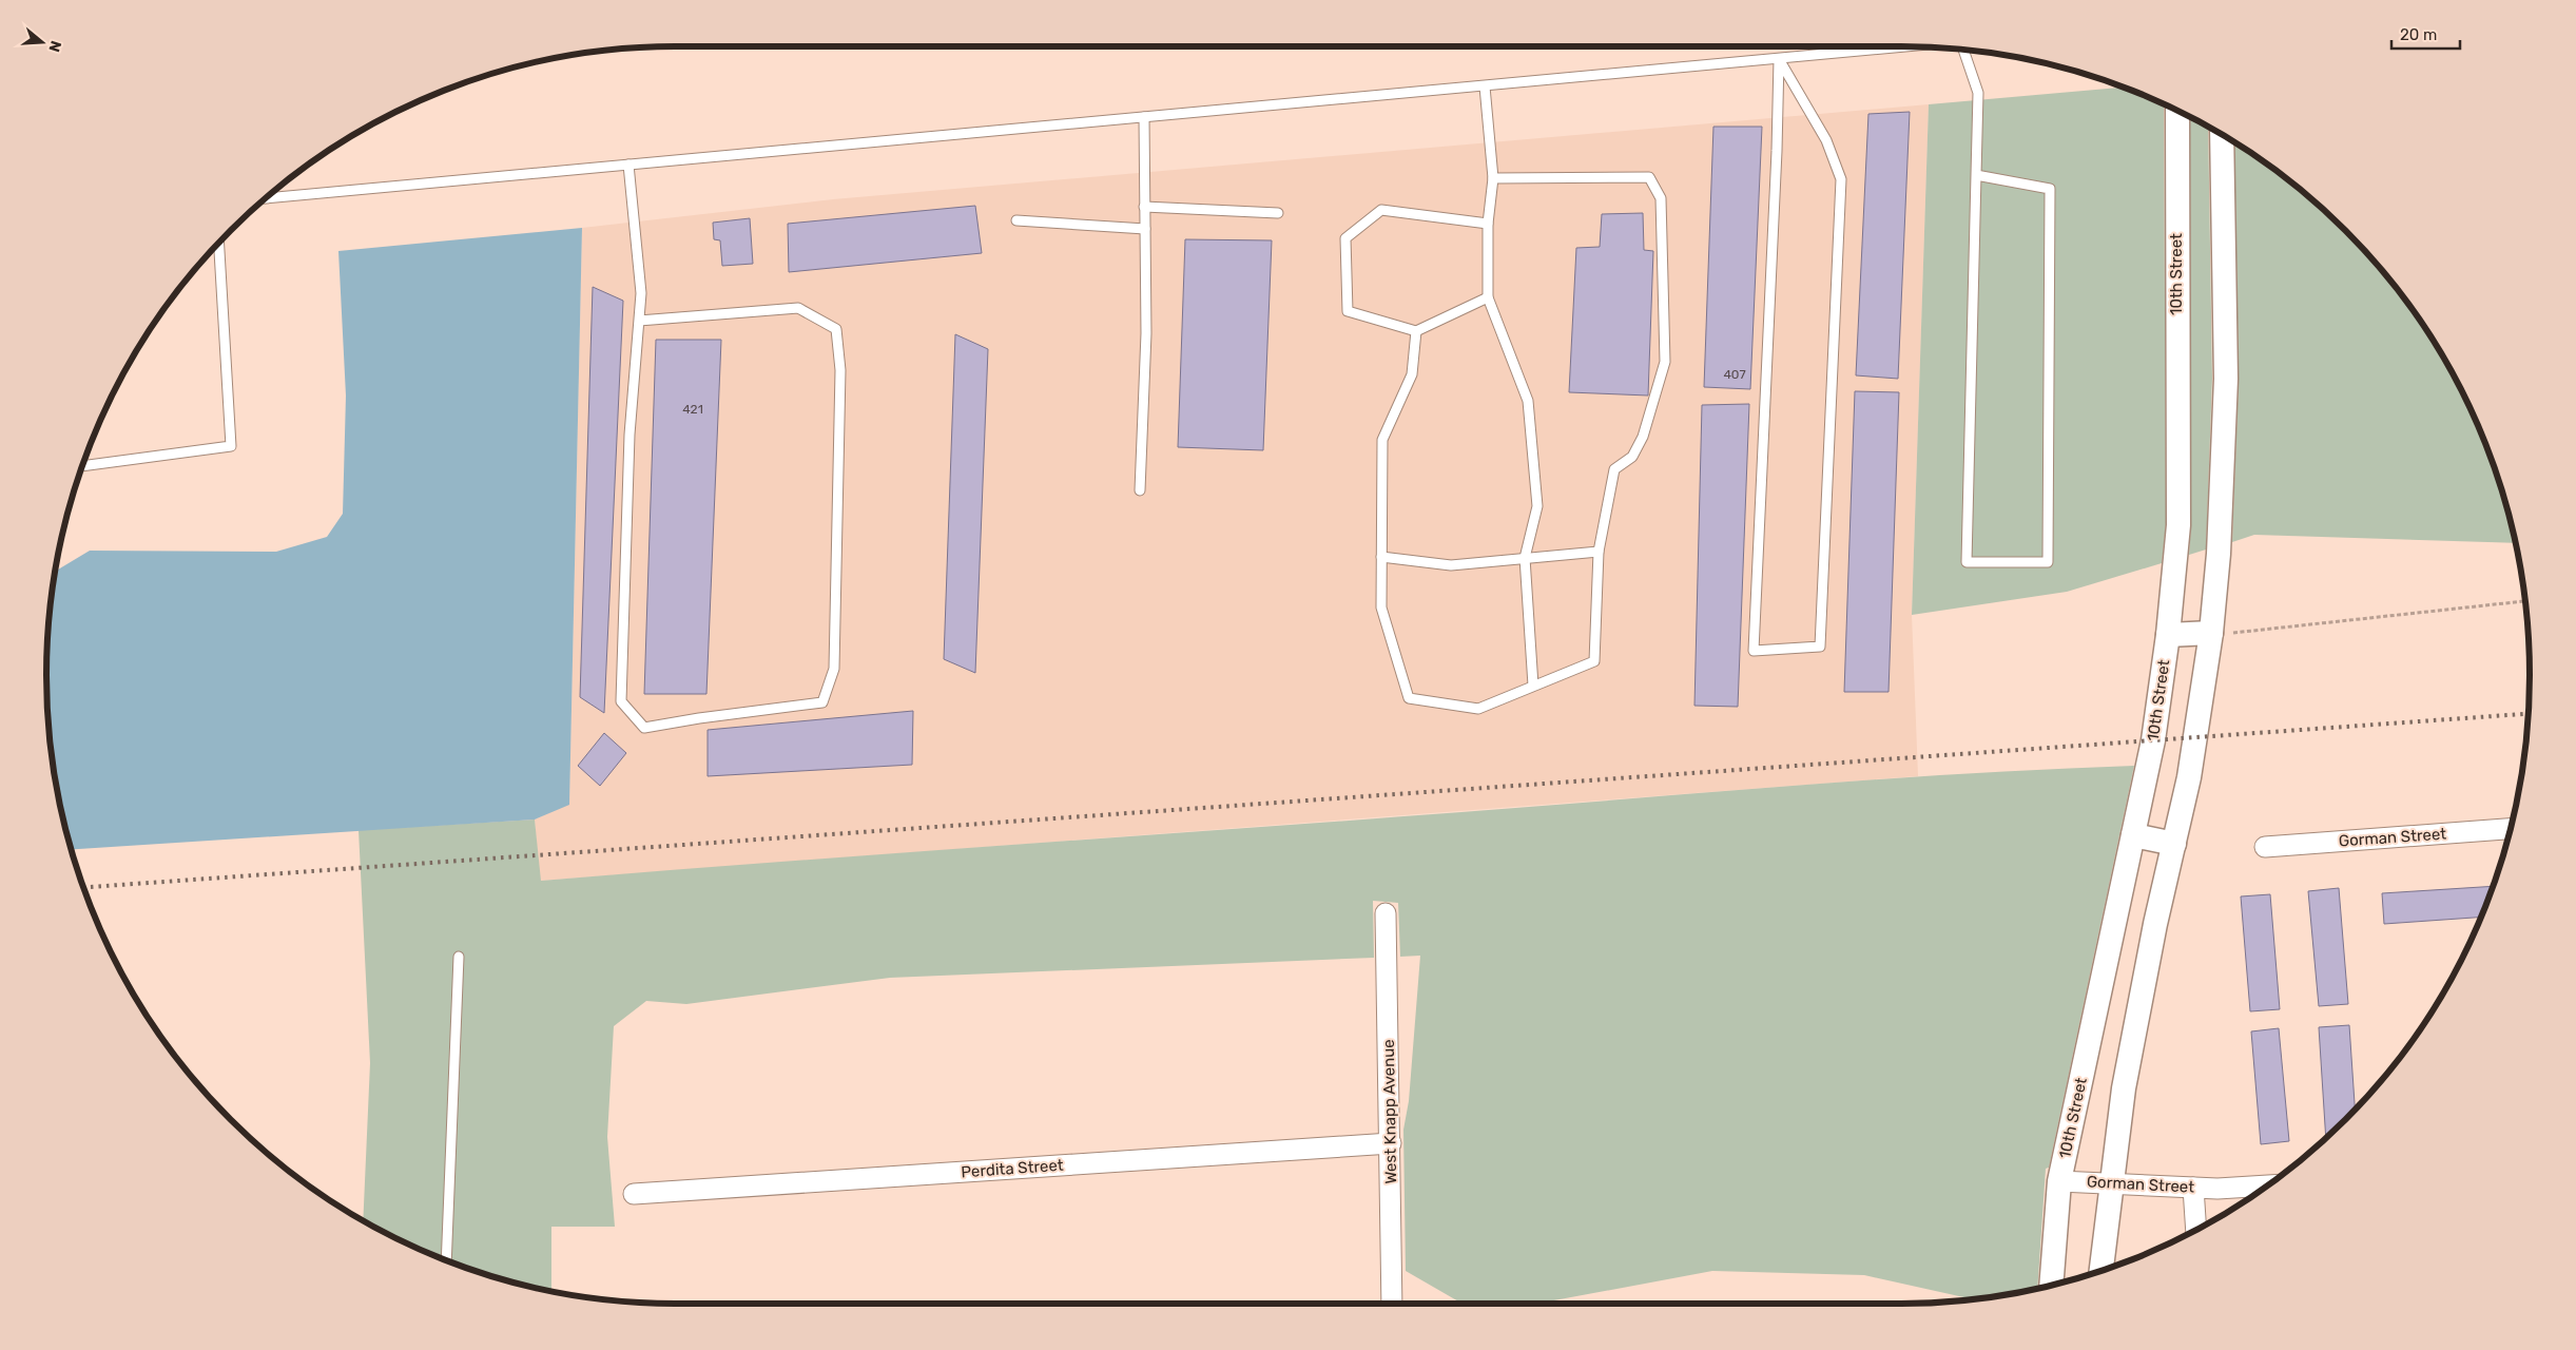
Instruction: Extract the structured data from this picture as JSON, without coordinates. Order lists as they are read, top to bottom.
{
  "streets": {
    "street": [
      "10th Street",
      "Gorman Street",
      "West Knapp Avenue",
      "Perdita Street"
    ]
  },
  "crossings": [
    ["10th Street", "Gorman Street"],
    ["West Knapp Avenue", "Perdita Street"]
  ],
  "house_numbers": ["407", "421"],
  "scale_bar": "20 m",
  "north": "right"
}
